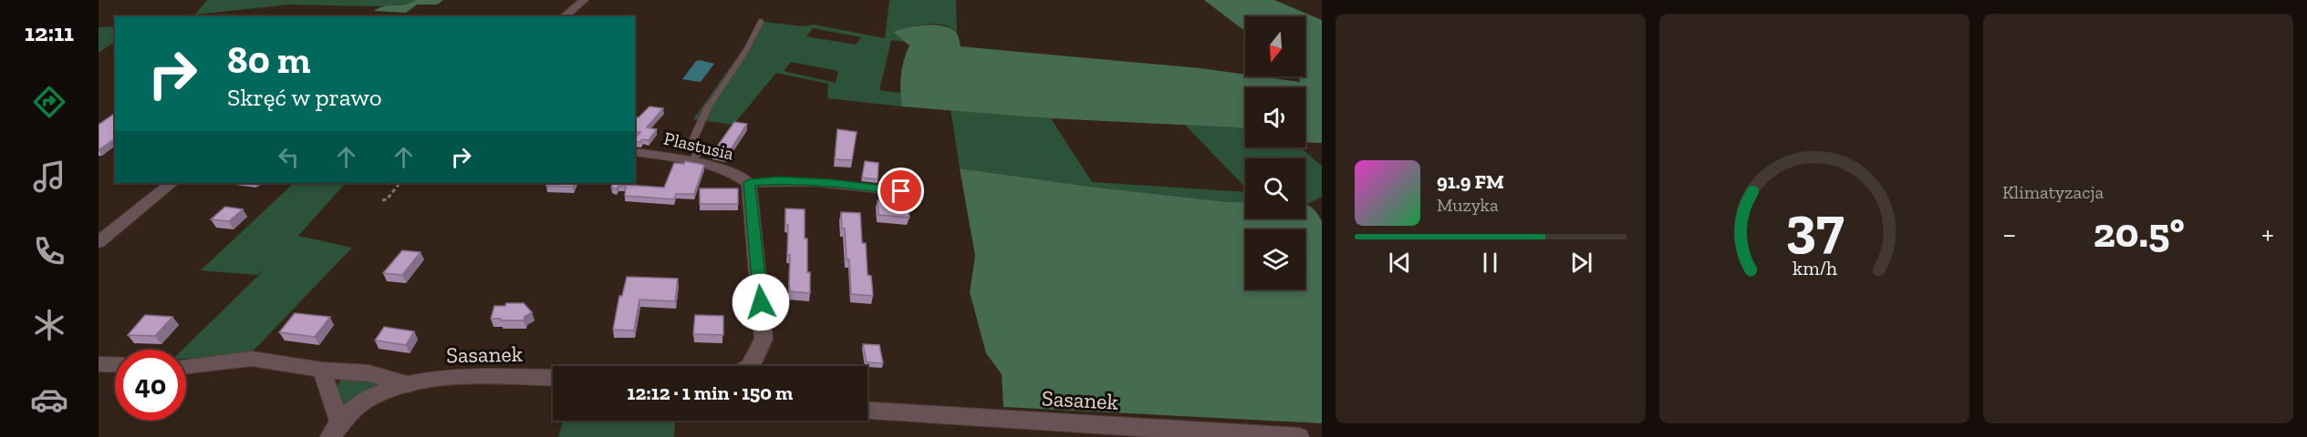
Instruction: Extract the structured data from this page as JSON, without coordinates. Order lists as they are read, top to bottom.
{
  "streets": {
    "street": ["Plastusia", "Sasanek"]
  },
  "north": "bottom",
  "page": {
    "tabs": "12:11",
    "tile": "Klimatyzacja",
    "turn": ["80 m", "Skręć w prawo"],
    "song": ["91.9 FM", "Muzyka"],
    "heat": ["−", "20.5°", "+"],
    "limit": "40",
    "trip": "12:12 · 1 min · 150 m",
    "gauge": ["37", "km/h"]
  }
}
